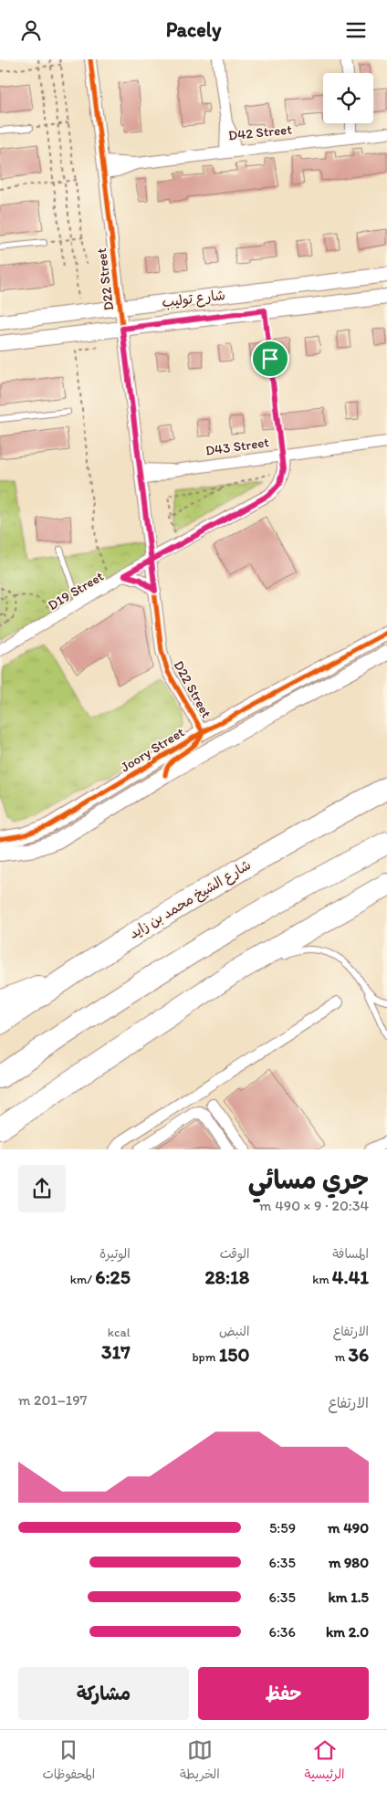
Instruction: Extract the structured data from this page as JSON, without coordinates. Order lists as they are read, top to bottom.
{
  "streets": {
    "highway": ["شارع الشيخ محمد بن زايد"],
    "street": [
      "D42 Street",
      "D22 Street",
      "شارع توليب",
      "D43 Street",
      "D19 Street",
      "Joory Street"
    ]
  },
  "crossings": [
    ["D42 Street", "D22 Street"],
    ["D22 Street", "شارع توليب"],
    ["D22 Street", "D43 Street"],
    ["D22 Street", "D19 Street"],
    ["D22 Street", "Joory Street"],
    ["D43 Street", "D19 Street"]
  ],
  "page": {
    "header": "Pacely",
    "heading": ["جري مسائي", "20:34 · 9 × 490 m"],
    "stats": [
      ["المسافة", "4.41 km"],
      ["الوقت", "28:18"],
      ["الوتيرة", "6:25 /km"],
      ["الارتفاع", "36 m"],
      ["النبض", "150 bpm"],
      ["kcal", "317"]
    ],
    "chart": ["الارتفاع", "197–201 m"],
    "list": [
      {
        "name": "490 m",
        "note": "5:59"
      },
      {
        "name": "980 m",
        "note": "6:35"
      },
      {
        "name": "1.5 km",
        "note": "6:35"
      },
      {
        "name": "2.0 km",
        "note": "6:36"
      }
    ],
    "buttons": ["حفظ", "مشاركة"],
    "tabs": ["الرئيسية", "الخريطة", "المحفوظات"]
  }
}
